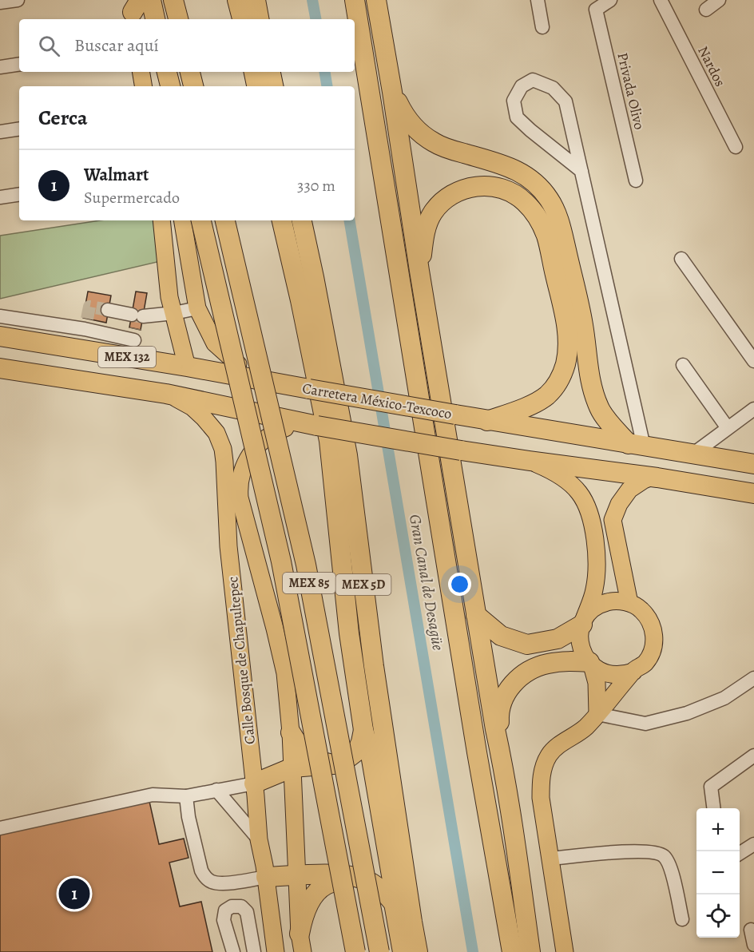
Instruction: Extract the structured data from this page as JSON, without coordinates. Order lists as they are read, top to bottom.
{
  "streets": {
    "highway": [
      "MEX 132",
      "Carretera México-Texcoco",
      "MEX 85",
      "MEX 5D"
    ],
    "main road": ["Calle Bosque de Chapultepec"],
    "street": ["Nardos", "Privada Olivo"]
  },
  "crossings": [
    ["MEX 132", "Calle Bosque de Chapultepec"]
  ],
  "water": ["Gran Canal de Desagüe"],
  "page": {
    "search": "Buscar aquí",
    "heading": "Cerca",
    "list": [
      {
        "mark": "1",
        "name": "Walmart",
        "note": "Supermercado",
        "value": "330 m"
      }
    ],
    "map_buttons": ["+", "−"],
    "pins": "1"
  }
}
